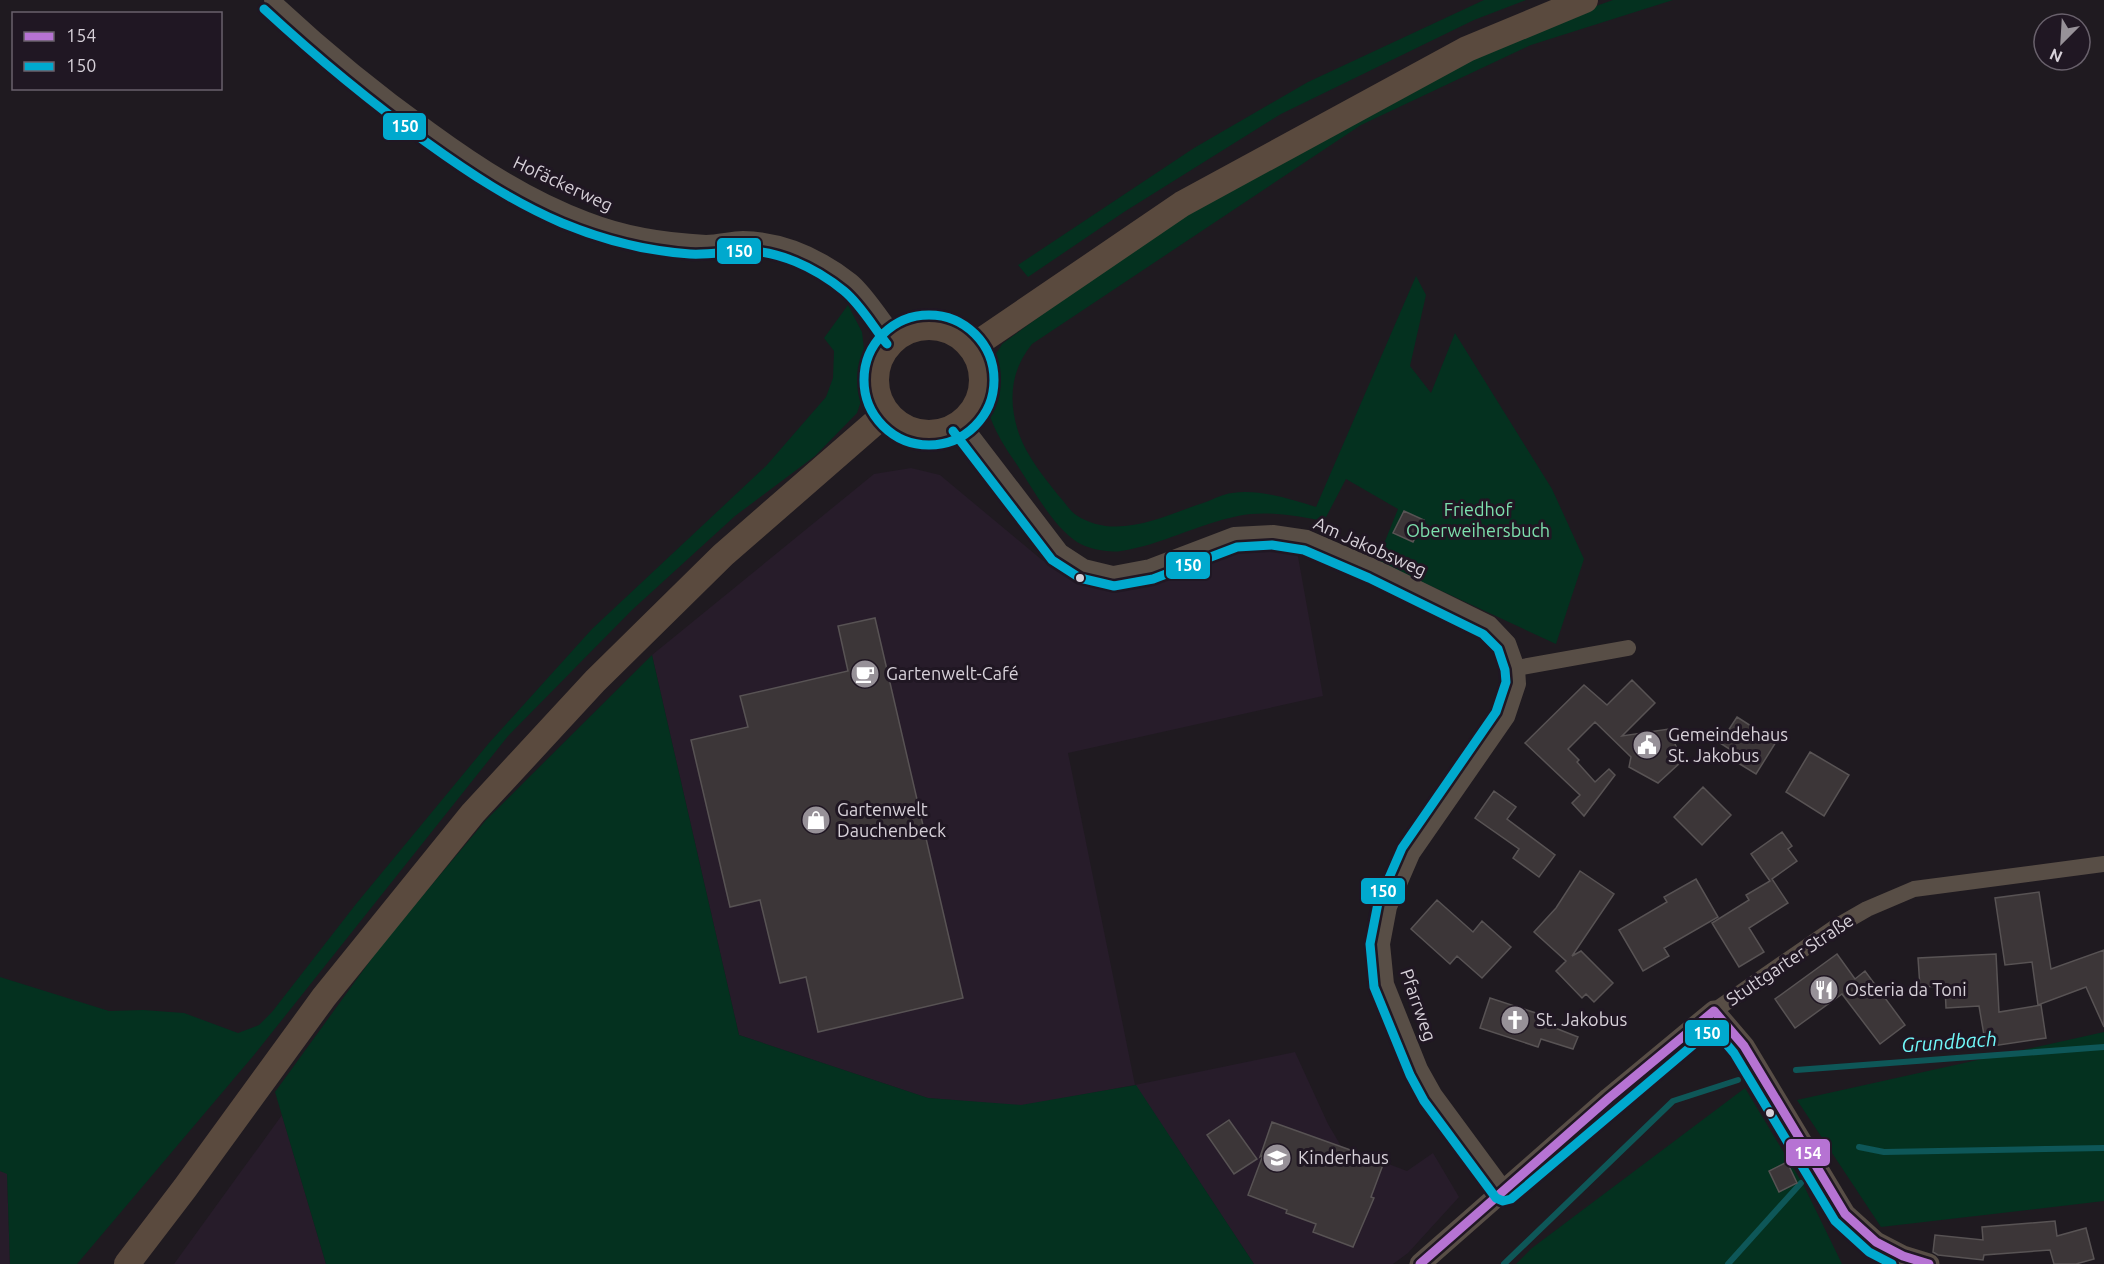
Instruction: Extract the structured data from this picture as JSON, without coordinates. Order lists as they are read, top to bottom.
{
  "streets": {
    "street": [
      "Hofäckerweg",
      "Am Jakobsweg",
      "Stuttgarter Straße",
      "Pfarrweg"
    ]
  },
  "crossings": [
    ["Hofäckerweg", "Am Jakobsweg"],
    ["Am Jakobsweg", "Pfarrweg"],
    ["Stuttgarter Straße", "Pfarrweg"]
  ],
  "water": ["Grundbach"],
  "parks": ["Friedhof Oberweihersbuch"],
  "places": {
    "cafe": ["Gartenwelt-Café"],
    "public building": ["Gemeindehaus St. Jakobus"],
    "shop": ["Gartenwelt Dauchenbeck"],
    "restaurant": ["Osteria da Toni"],
    "church": ["St. Jakobus"],
    "school or university": ["Kinderhaus"]
  },
  "lines": ["transit line 150", "transit line 154"],
  "legend": ["154", "150"],
  "north": "bottom left"
}
